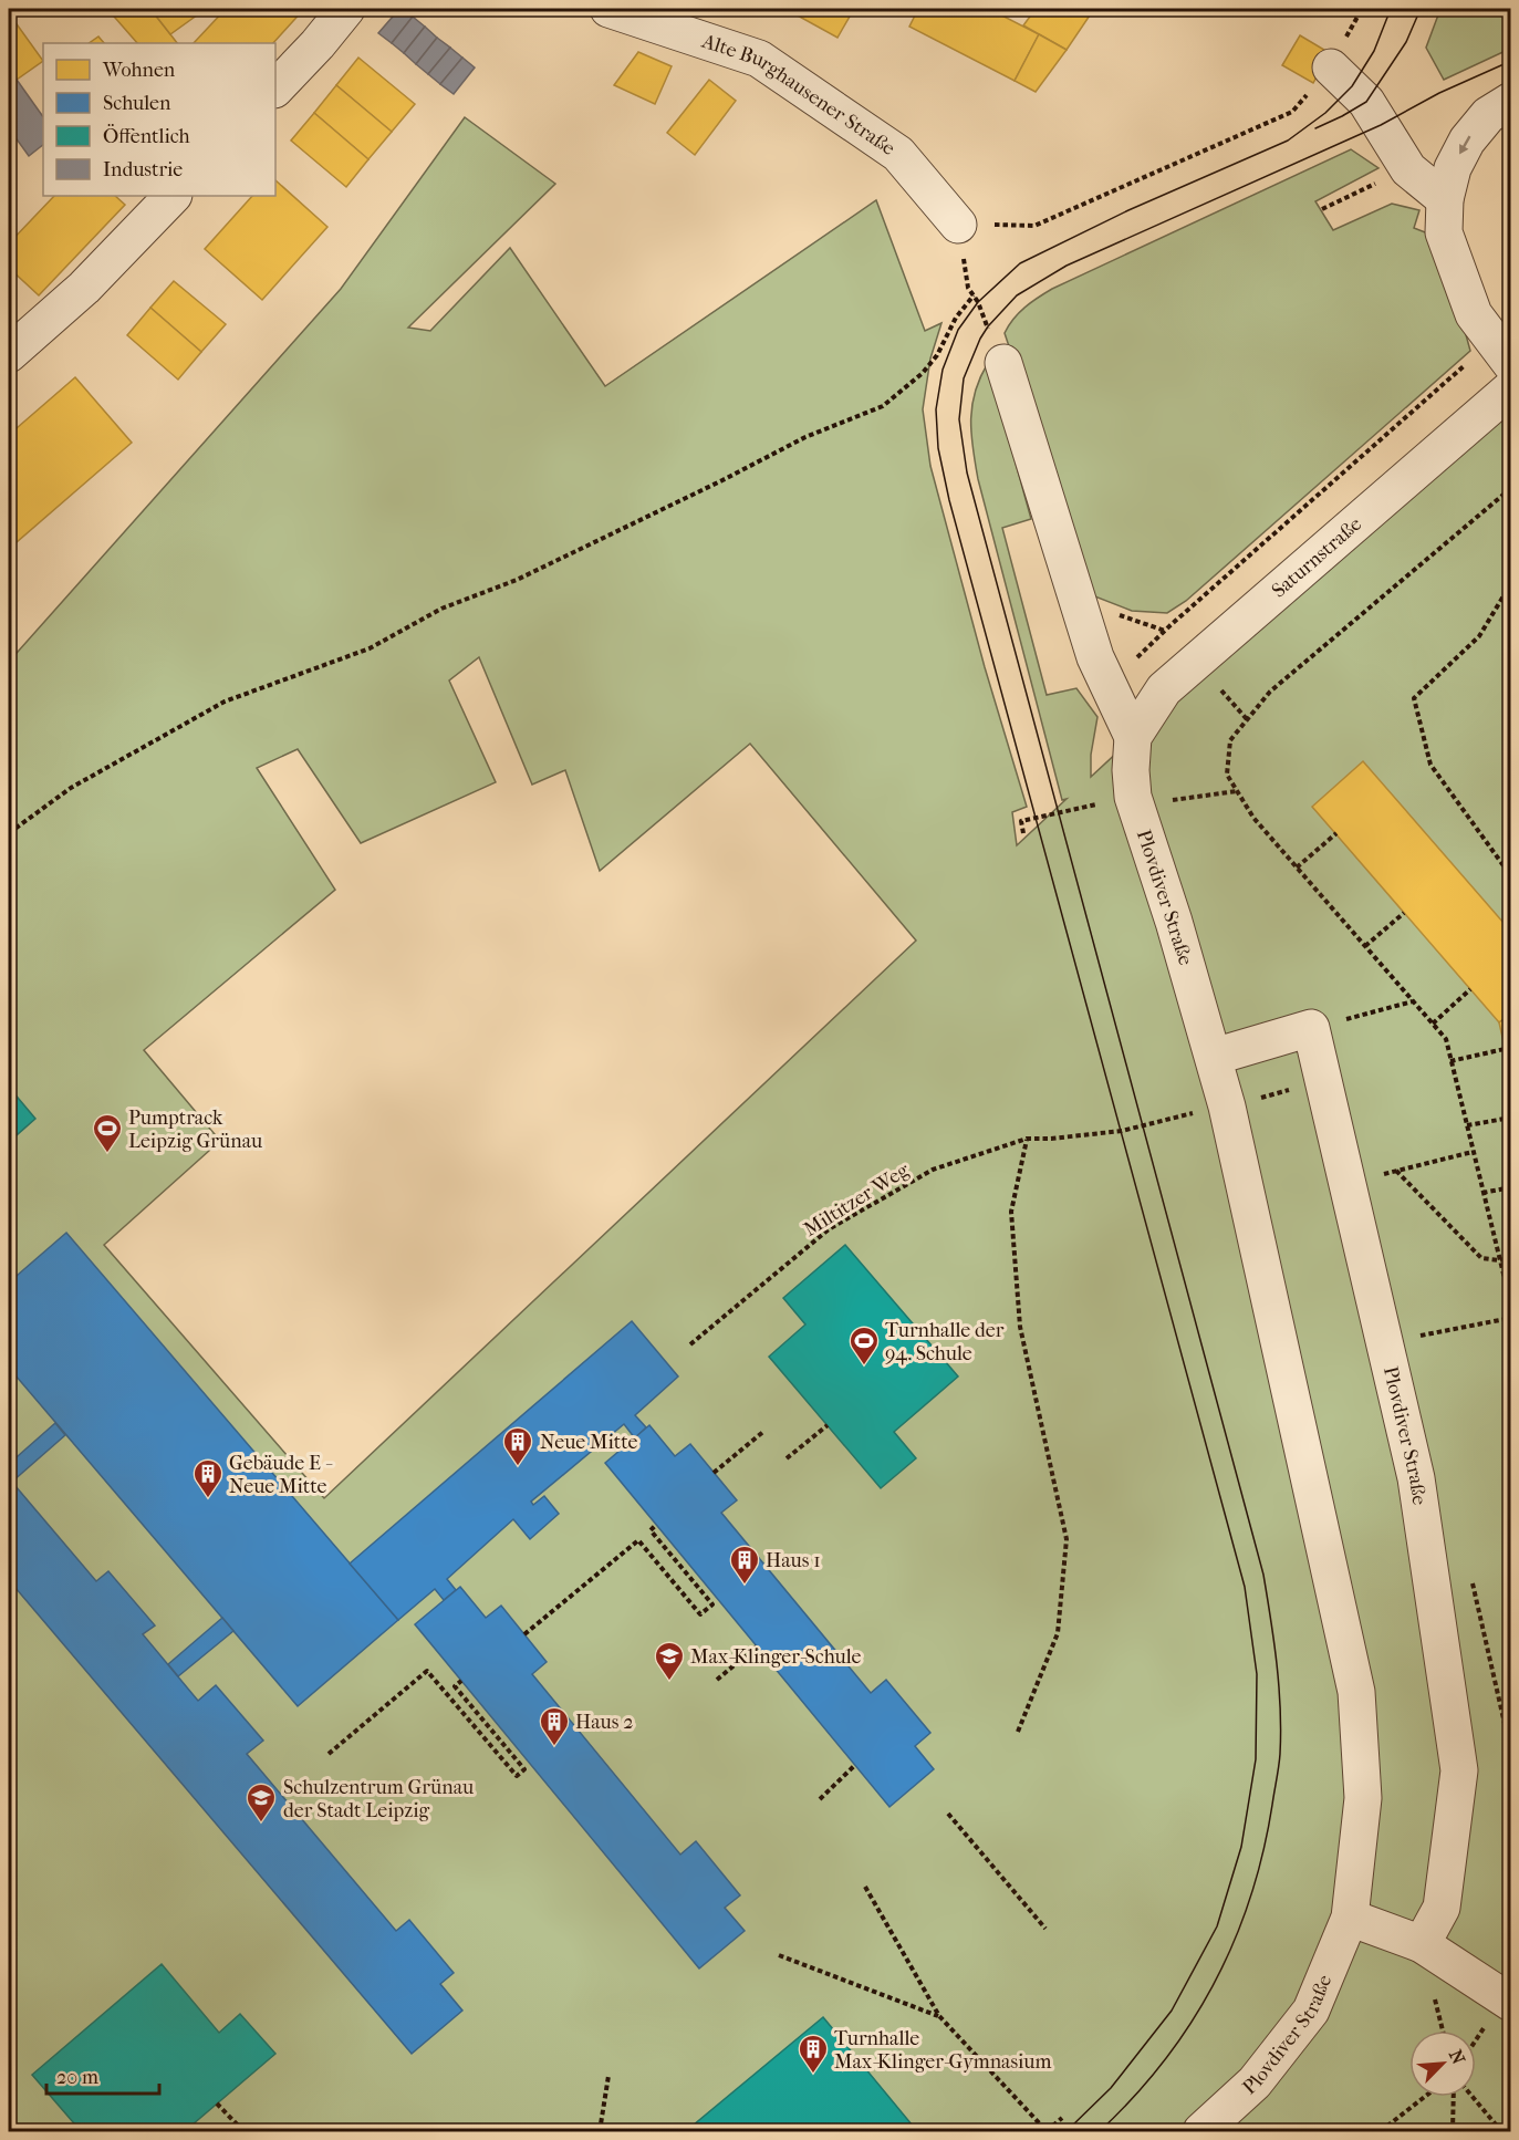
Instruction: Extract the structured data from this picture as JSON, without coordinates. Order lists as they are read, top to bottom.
{
  "streets": {
    "street": ["Alte Burghausener Straße", "Saturnstraße", "Plovdiver Straße"],
    "path": ["Miltitzer Weg"]
  },
  "crossings": [
    ["Saturnstraße", "Plovdiver Straße"]
  ],
  "places": {
    "sports": ["Pumptrack Leipzig Grünau", "Turnhalle der 94. Schule"],
    "building": [
      "Neue Mitte",
      "Gebäude E - Neue Mitte",
      "Haus 1",
      "Haus 2",
      "Turnhalle Max-Klinger-Gymnasium"
    ],
    "school or university": ["Max-Klinger-Schule", "Schulzentrum Grünau der Stadt Leipzig"]
  },
  "legend": [
    "Wohnen",
    "Schulen",
    "Öffentlich",
    "Industrie"
  ],
  "scale_bar": "20 m",
  "north": "top right"
}
